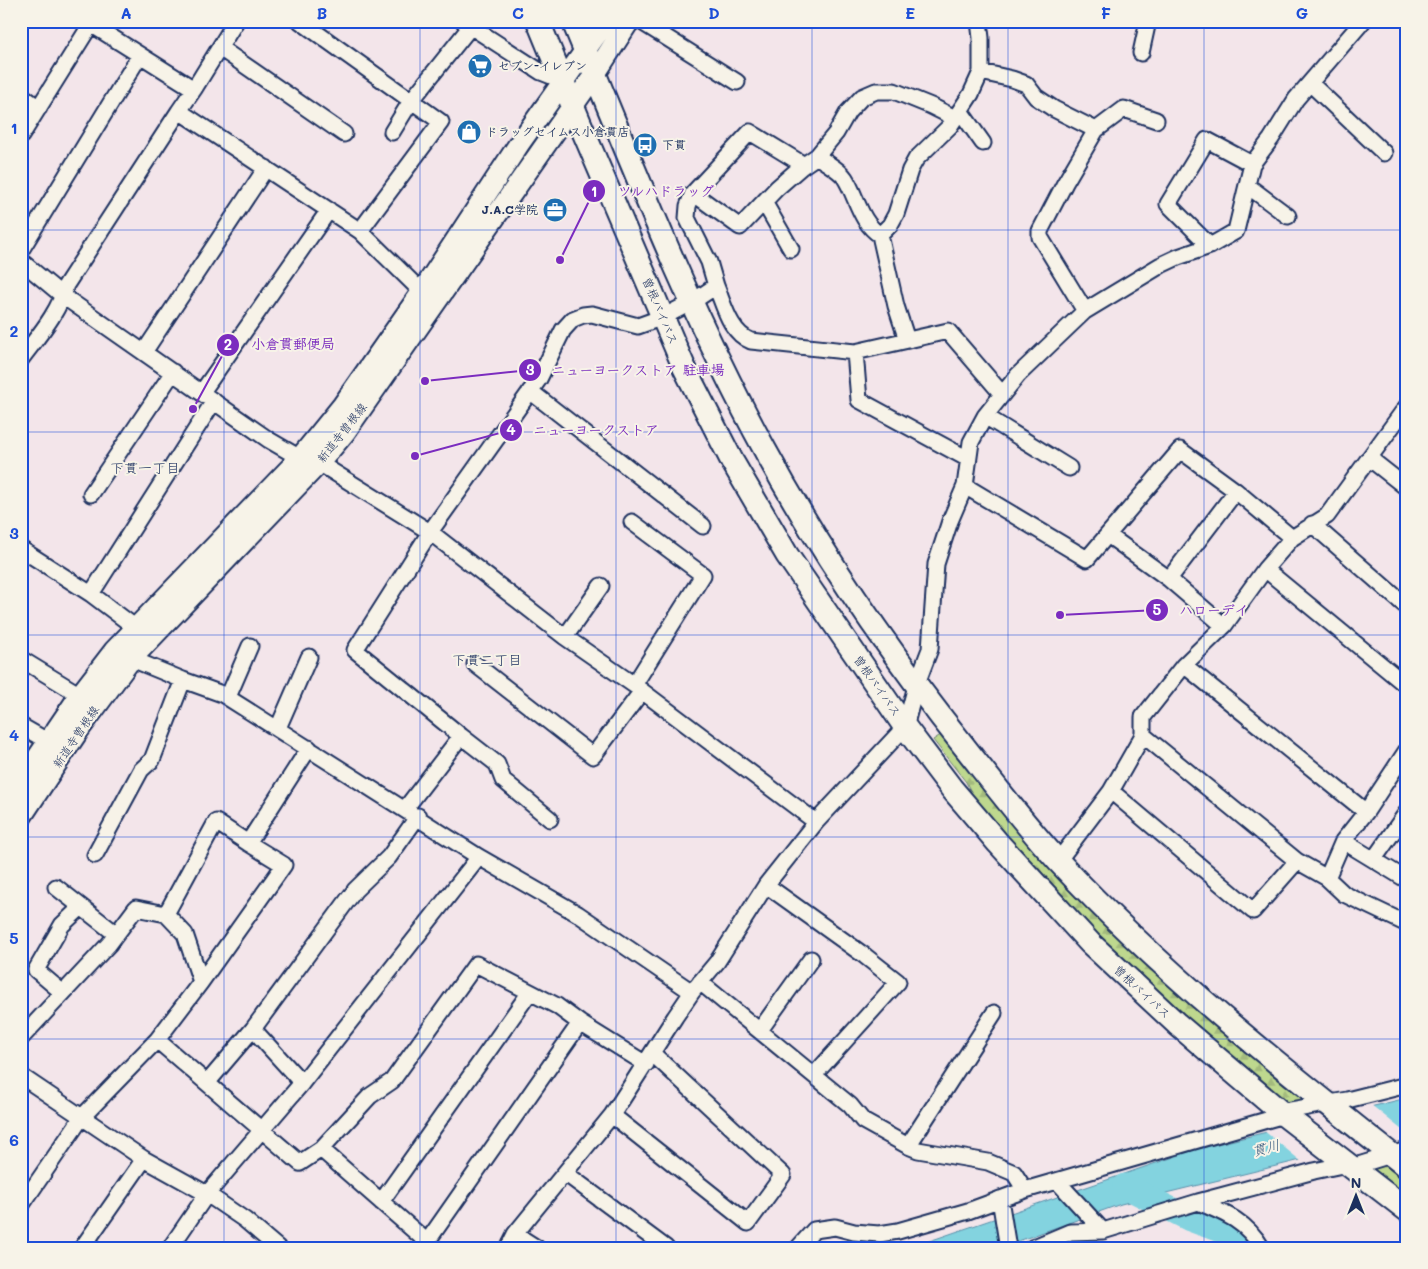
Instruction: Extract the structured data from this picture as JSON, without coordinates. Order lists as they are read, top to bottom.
{
  "streets": {
    "highway": ["曽根バイパス"],
    "main road": ["新道寺曽根線"]
  },
  "crossings": [
    ["曽根バイパス", "新道寺曽根線"]
  ],
  "districts": ["下貫一丁目", "下貫二丁目"],
  "water": ["貫川"],
  "places": {
    "supermarket": ["セブン-イレブン"],
    "shop": ["ドラッグセイムス小倉貫店"],
    "bus stop": ["下貫"],
    "office": ["J.A.C学院"],
    "other": [
      "ツルハドラッグ",
      "ニューヨークストア 駐車場",
      "小倉貫郵便局",
      "ニューヨークストア",
      "ハローデイ"
    ]
  },
  "north": "top",
  "grid": {
    "columns": [
      "A",
      "B",
      "C",
      "D",
      "E",
      "F",
      "G"
    ],
    "rows": [
      "1",
      "2",
      "3",
      "4",
      "5",
      "6"
    ]
  }
}
